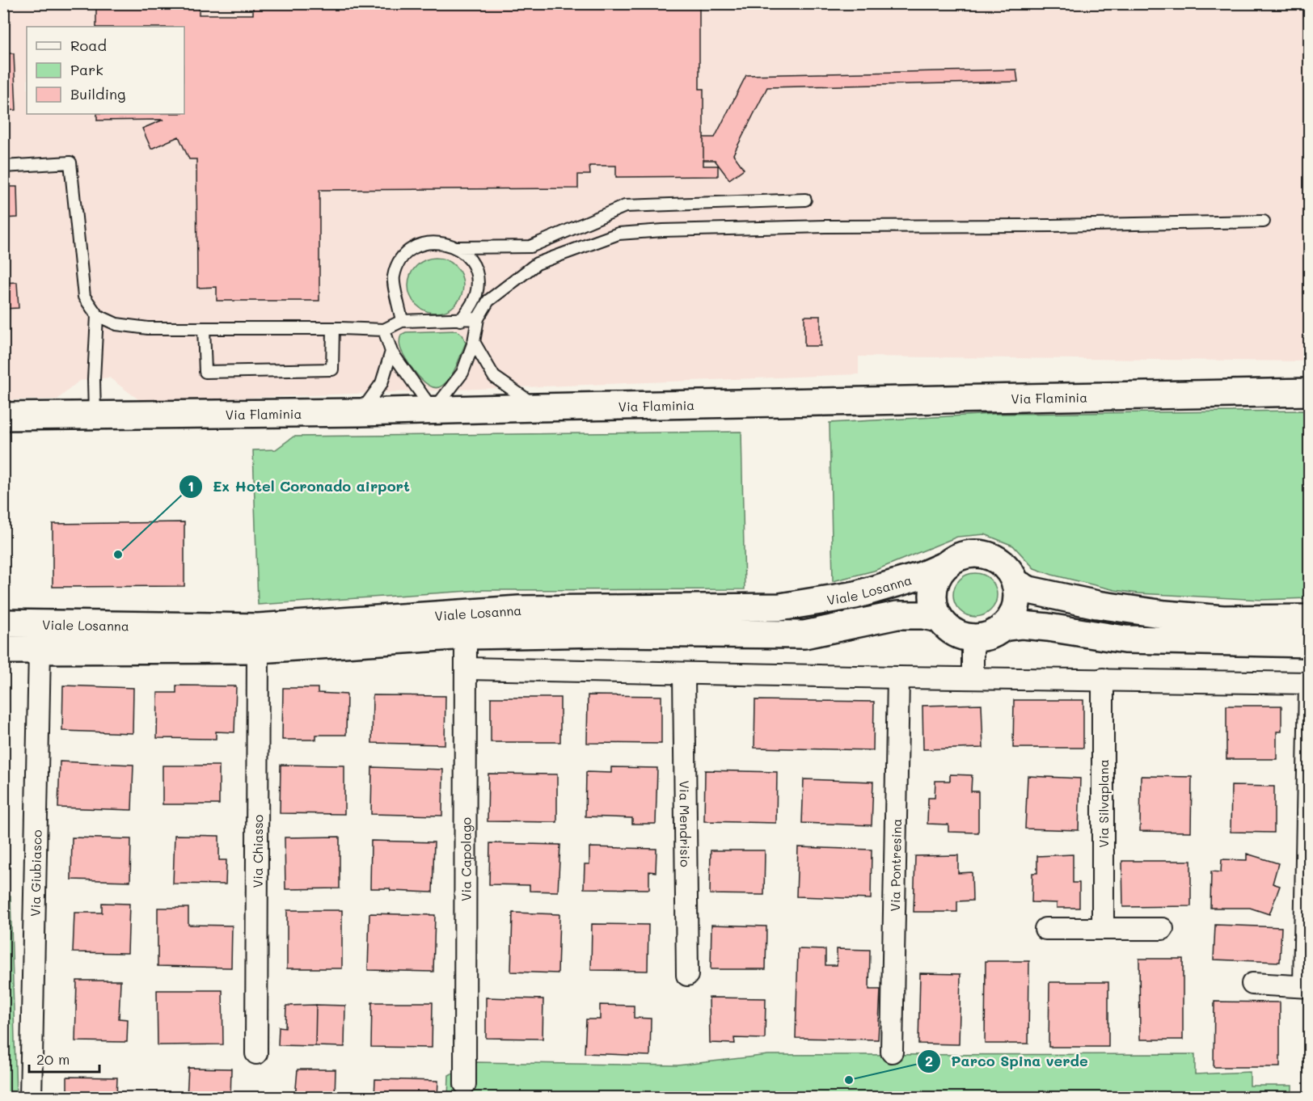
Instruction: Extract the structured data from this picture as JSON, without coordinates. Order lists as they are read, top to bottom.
{
  "streets": {
    "main road": ["Via Flaminia", "Viale Losanna"],
    "street": [
      "Via Silvaplana",
      "Via Mendrisio",
      "Via Chiasso",
      "Via Capolago",
      "Via Pontresina",
      "Via Giubiasco"
    ]
  },
  "crossings": [
    ["Viale Losanna", "Via Chiasso"],
    ["Viale Losanna", "Via Capolago"],
    ["Viale Losanna", "Via Giubiasco"]
  ],
  "places": ["Ex Hotel Coronado airport", "Parco Spina verde"],
  "legend": ["Road", "Park", "Building"],
  "scale_bar": "20 m"
}
